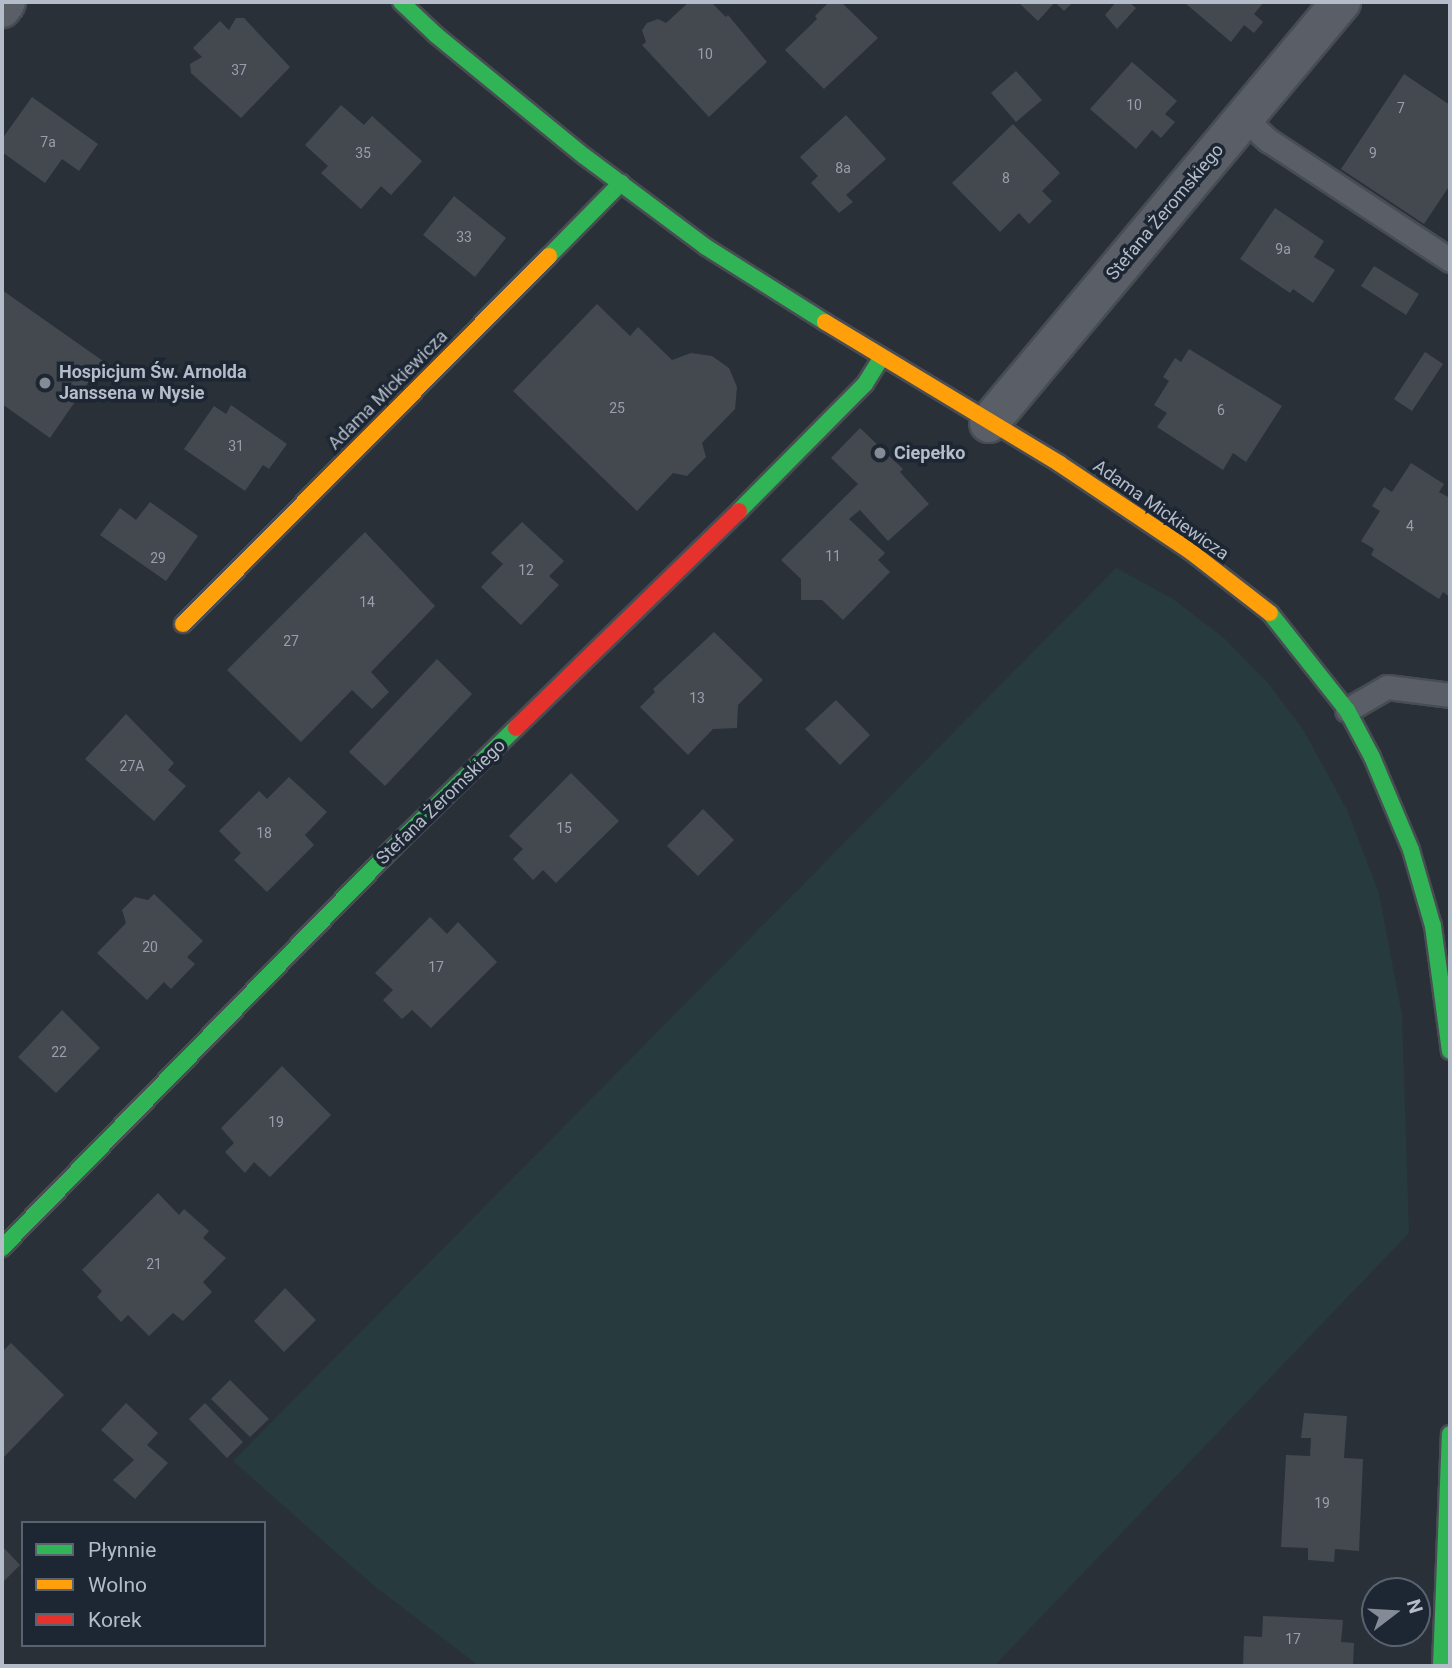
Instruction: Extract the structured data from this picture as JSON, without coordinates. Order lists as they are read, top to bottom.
{
  "streets": {
    "street": ["Stefana Żeromskiego", "Adama Mickiewicza"]
  },
  "crossings": [
    ["Stefana Żeromskiego", "Adama Mickiewicza"]
  ],
  "places": ["Hospicjum Św. Arnolda Janssena w Nysie", "Ciepełko"],
  "house_numbers": [
    "10",
    "37",
    "10",
    "7",
    "7a",
    "35",
    "9",
    "8a",
    "8",
    "33",
    "9a",
    "25",
    "6",
    "31",
    "4",
    "11",
    "29",
    "12",
    "14",
    "27",
    "13",
    "27A",
    "15",
    "18",
    "20",
    "17",
    "22",
    "19",
    "21",
    "19",
    "17"
  ],
  "legend": ["Płynnie", "Wolno", "Korek"],
  "north": "right"
}
